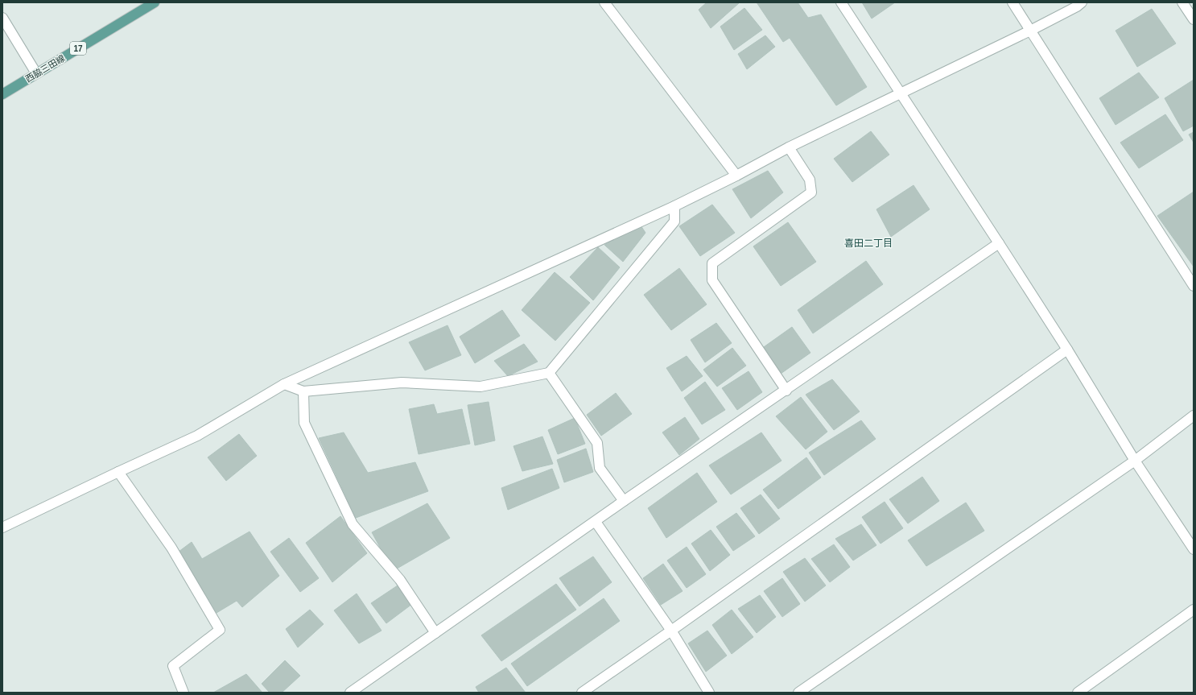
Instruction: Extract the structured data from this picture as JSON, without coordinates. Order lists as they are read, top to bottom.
{
  "streets": {
    "main road": ["17", "西脇三田線"]
  },
  "districts": ["喜田二丁目"]
}
